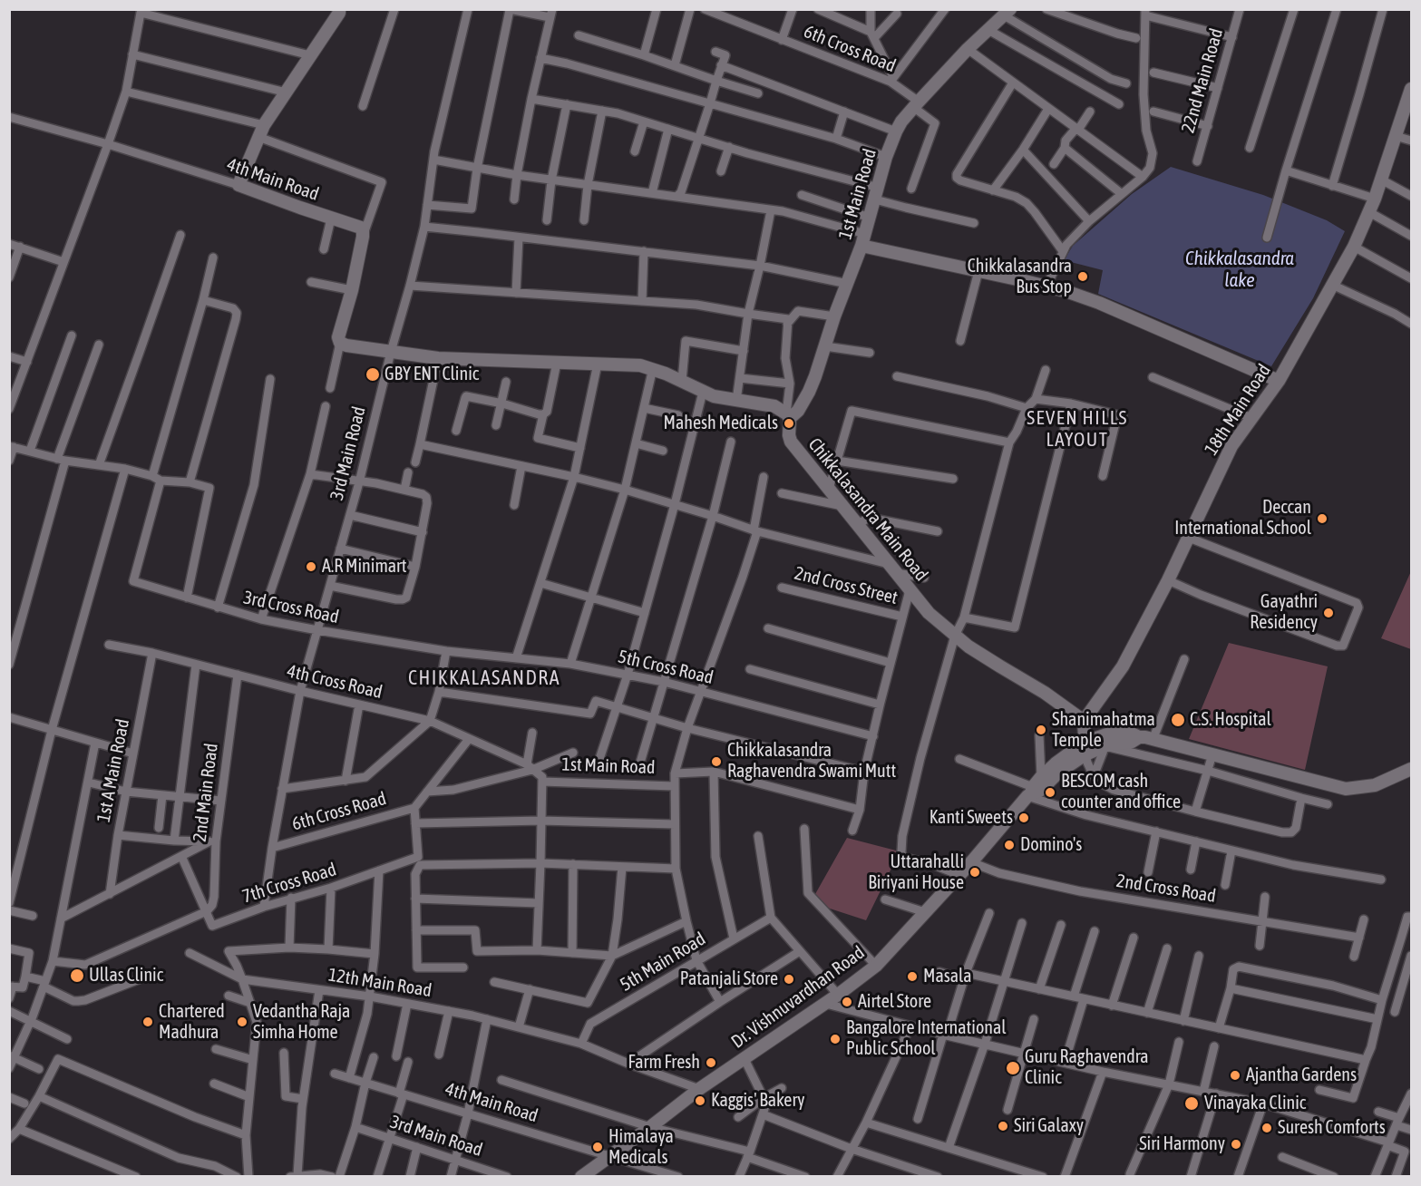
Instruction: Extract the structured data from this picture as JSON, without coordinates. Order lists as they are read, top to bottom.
{
  "streets": {
    "street": [
      "6th Cross Road",
      "22nd Main Road",
      "4th Main Road",
      "1st Main Road",
      "18th Main Road",
      "3rd Main Road",
      "Chikkalasandra Main Road",
      "2nd Cross Street",
      "3rd Cross Road",
      "5th Cross Road",
      "4th Cross Road",
      "1st A Main Road",
      "2nd Main Road",
      "7th Cross Road",
      "2nd Cross Road",
      "5th Main Road",
      "12th Main Road",
      "Dr. Vishnuvardhan Road"
    ]
  },
  "crossings": [
    ["6th Cross Road", "1st Main Road"],
    ["6th Cross Road", "3rd Main Road"],
    ["6th Cross Road", "7th Cross Road"],
    ["4th Main Road", "Dr. Vishnuvardhan Road"],
    ["1st Main Road", "Chikkalasandra Main Road"],
    ["1st Main Road", "4th Cross Road"],
    ["18th Main Road", "Chikkalasandra Main Road"],
    ["3rd Main Road", "3rd Cross Road"],
    ["3rd Main Road", "4th Cross Road"],
    ["3rd Main Road", "7th Cross Road"],
    ["3rd Cross Road", "5th Cross Road"],
    ["4th Cross Road", "1st A Main Road"],
    ["4th Cross Road", "2nd Main Road"],
    ["2nd Main Road", "7th Cross Road"],
    ["2nd Cross Road", "Dr. Vishnuvardhan Road"],
    ["5th Main Road", "12th Main Road"],
    ["12th Main Road", "Dr. Vishnuvardhan Road"]
  ],
  "districts": ["SEVEN HILLS LAYOUT", "CHIKKALASANDRA"],
  "water": ["Chikkalasandra lake"],
  "places": [
    "Chikkalasandra Bus Stop",
    "GBY ENT Clinic",
    "Mahesh Medicals",
    "Deccan International School",
    "A.R Minimart",
    "Gayathri Residency",
    "C.S. Hospital",
    "Shanimahatma Temple",
    "Chikkalasandra Raghavendra Swami Mutt",
    "BESCOM cash counter and office",
    "Kanti Sweets",
    "Domino's",
    "Uttarahalli Biriyani House",
    "Ullas Clinic",
    "Masala",
    "Patanjali Store",
    "Airtel Store",
    "Chartered Madhura",
    "Vedantha Raja Simha Home",
    "Bangalore International Public School",
    "Farm Fresh",
    "Guru Raghavendra Clinic",
    "Ajantha Gardens",
    "Kaggis' Bakery",
    "Vinayaka Clinic",
    "Siri Galaxy",
    "Suresh Comforts",
    "Siri Harmony",
    "Himalaya Medicals"
  ]
}
